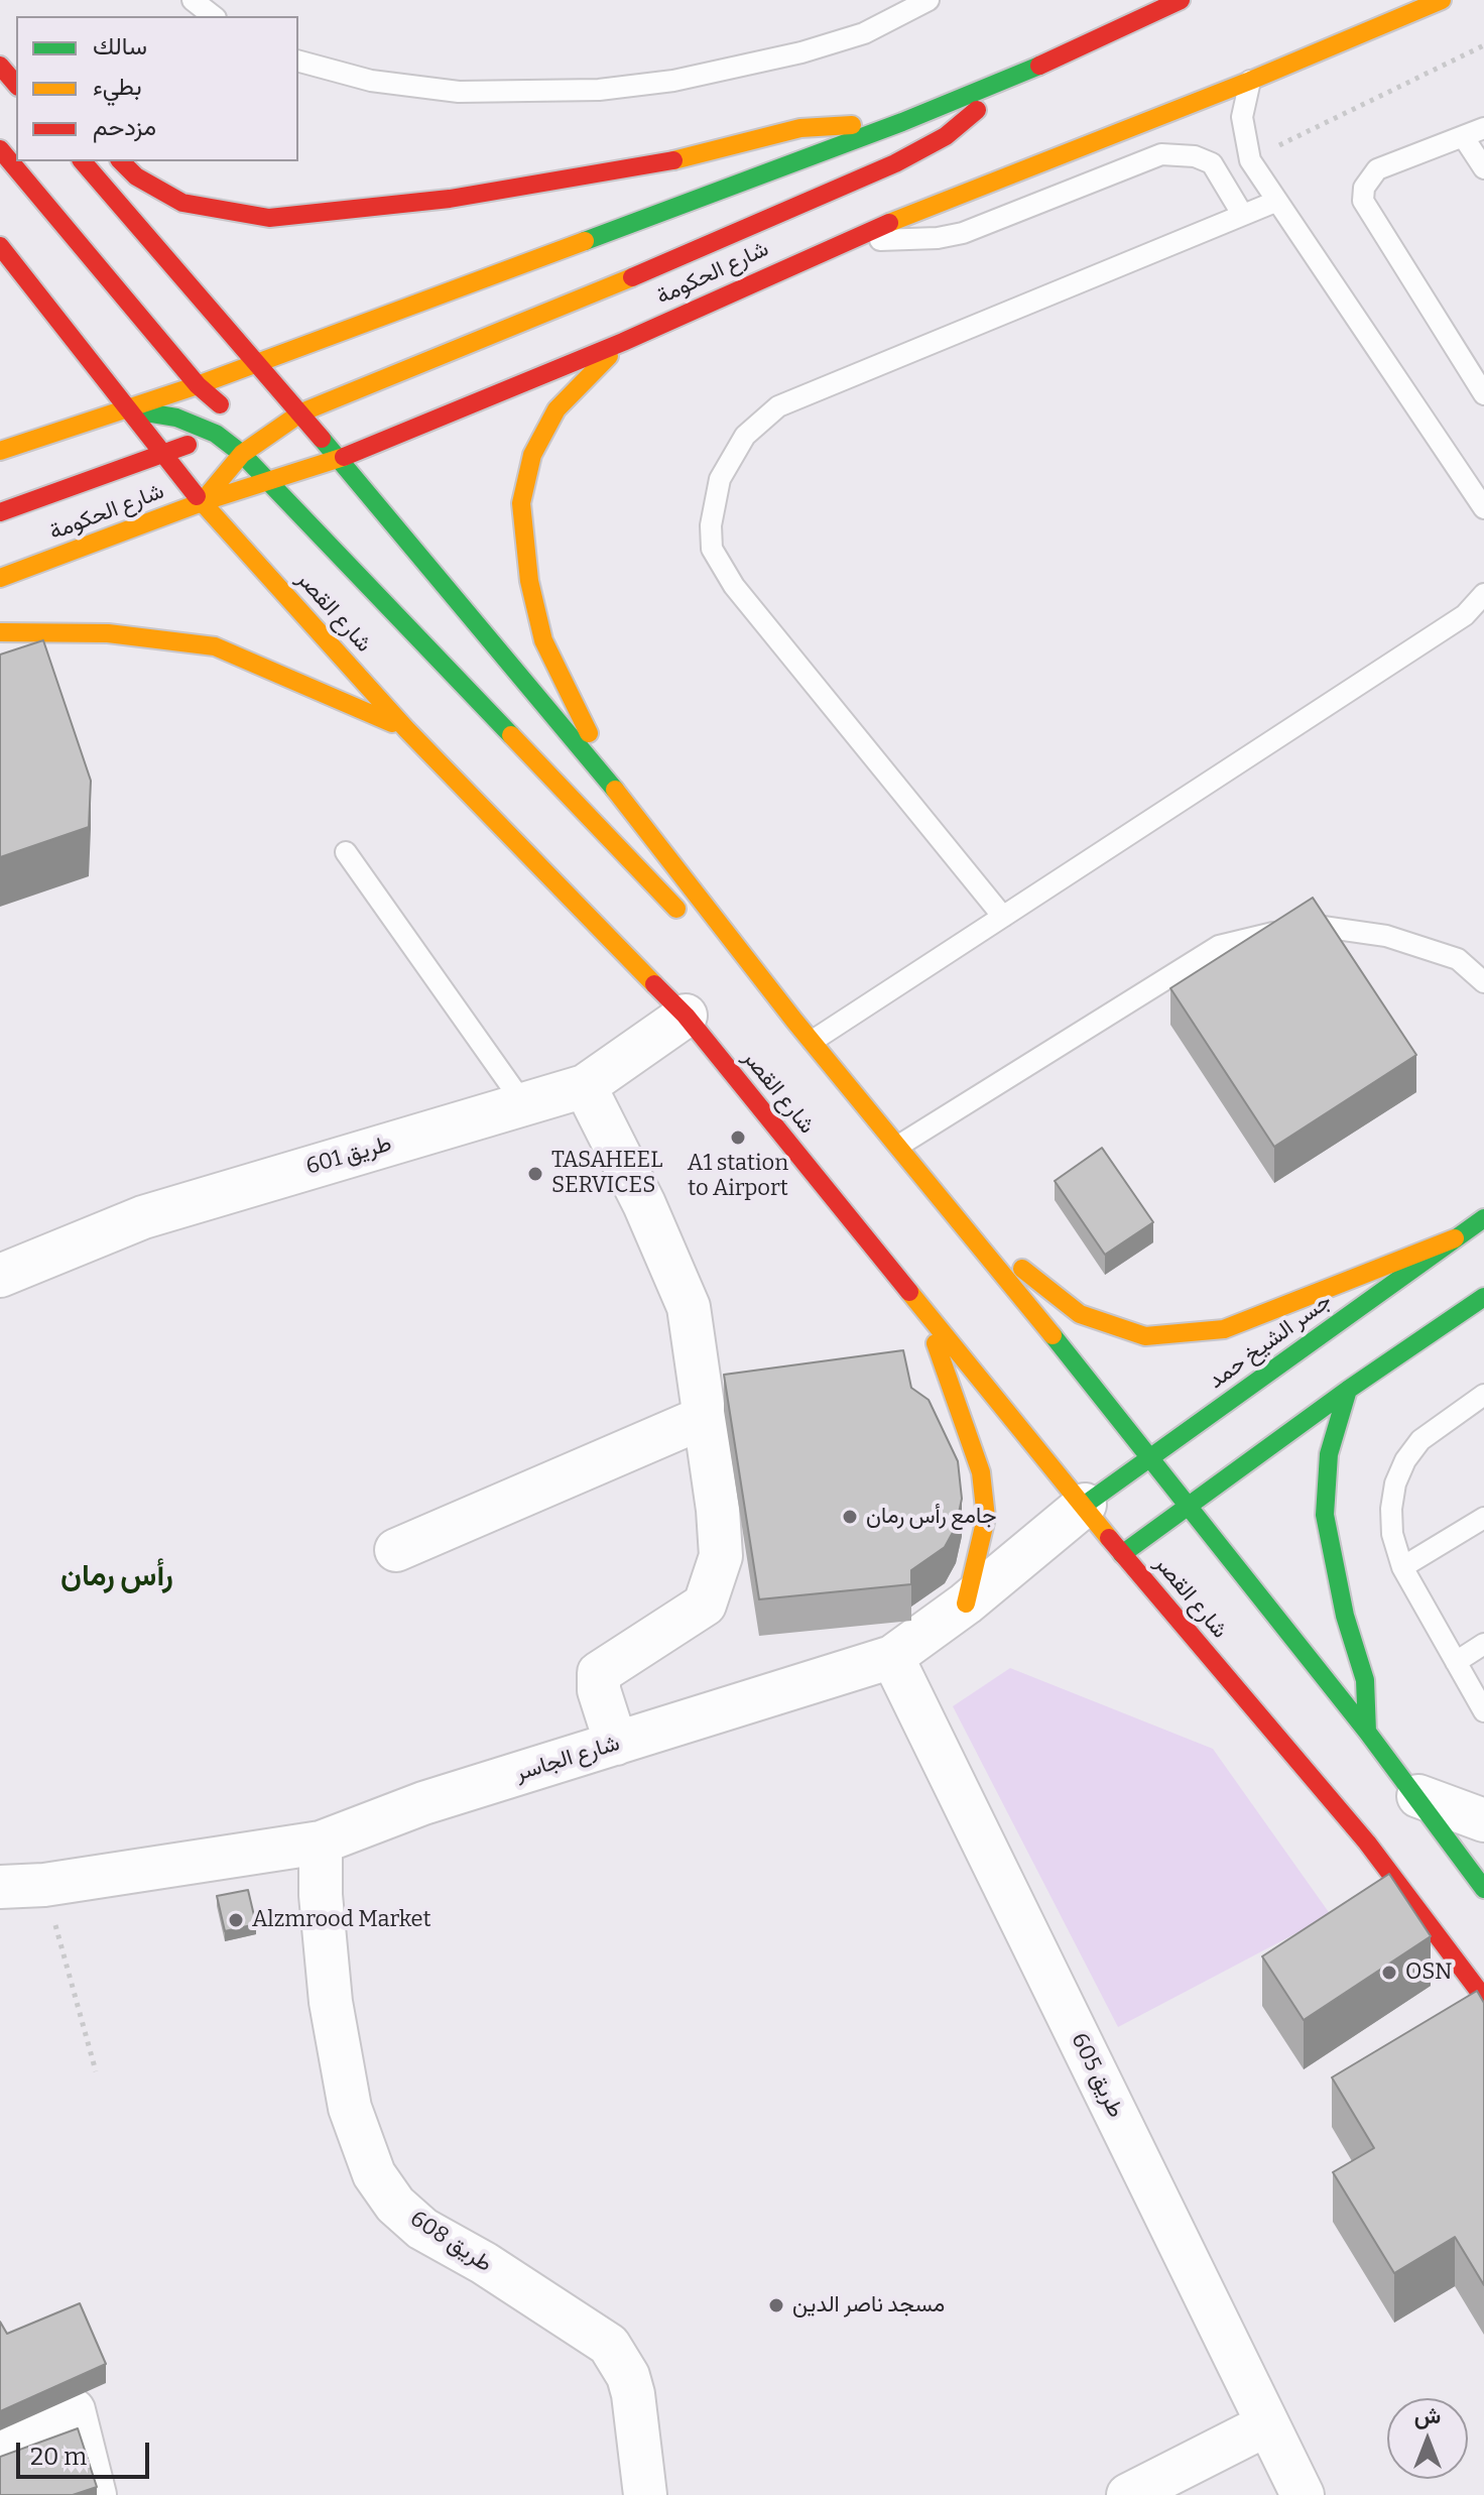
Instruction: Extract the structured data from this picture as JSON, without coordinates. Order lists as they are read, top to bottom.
{
  "streets": {
    "main road": ["شارع الحكومة", "شارع القصر", "جسر الشيخ حمد"],
    "street": [
      "طريق 601",
      "شارع الجاسر",
      "طريق 605",
      "طريق 608"
    ]
  },
  "crossings": [
    ["شارع الحكومة", "شارع القصر"],
    ["شارع القصر", "طريق 601"],
    ["شارع القصر", "جسر الشيخ حمد"],
    ["شارع القصر", "شارع الجاسر"],
    ["جسر الشيخ حمد", "شارع الجاسر"],
    ["شارع الجاسر", "طريق 605"],
    ["شارع الجاسر", "طريق 608"]
  ],
  "districts": ["رأس رمان"],
  "places": [
    "A1 station to Airport",
    "TASAHEEL SERVICES",
    "جامع رأس رمان",
    "Alzmrood Market",
    "OSN",
    "مسجد ناصر الدين"
  ],
  "legend": ["سالك", "بطيء", "مزدحم"],
  "scale_bar": "20 m",
  "north": "top"
}
